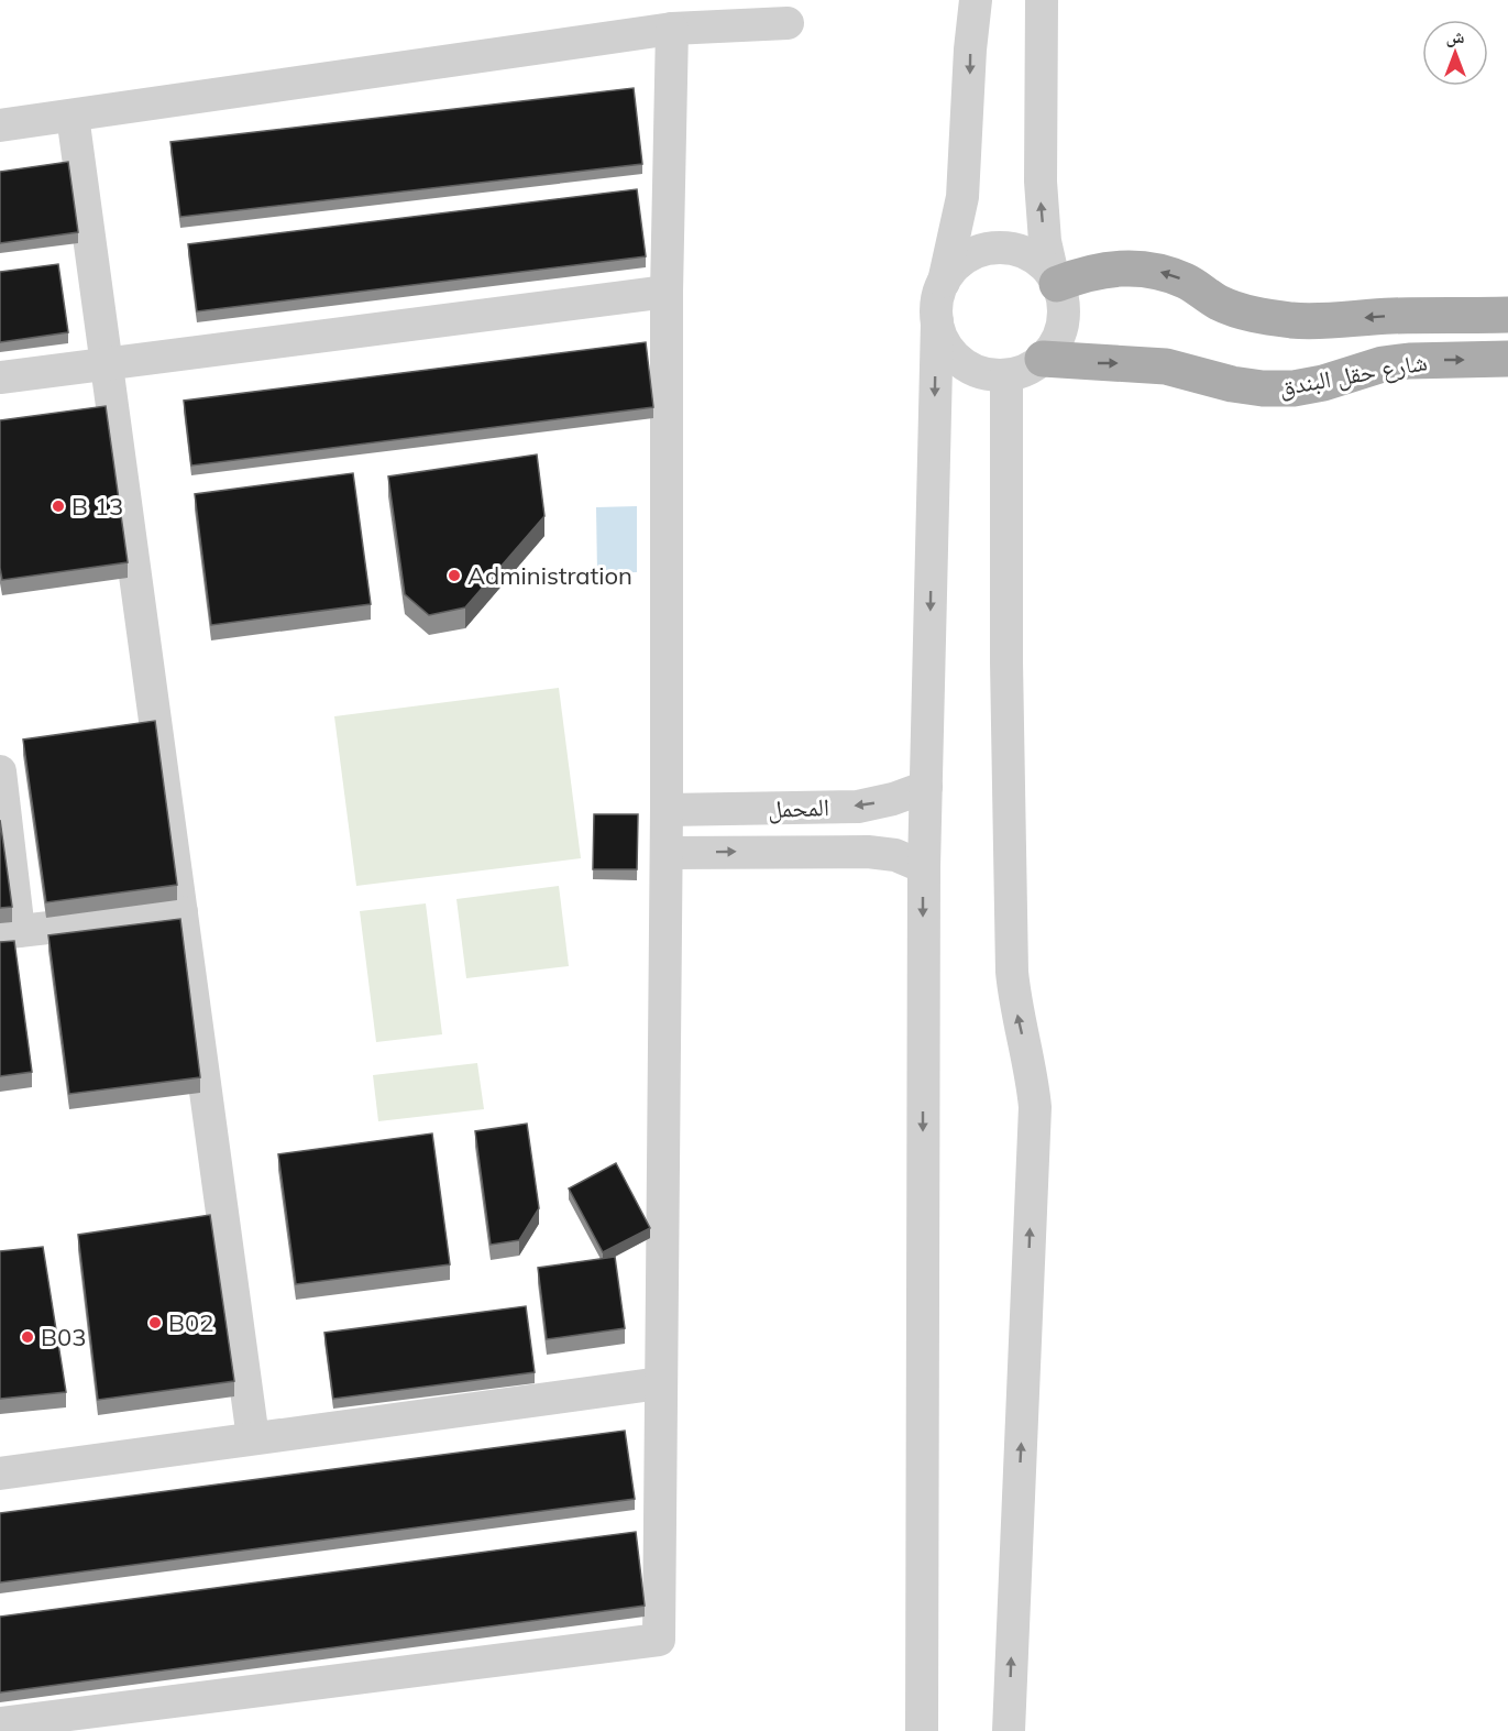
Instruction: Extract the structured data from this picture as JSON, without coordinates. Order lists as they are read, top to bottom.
{
  "streets": {
    "main road": ["شارع حقل البندق"],
    "street": ["المحمل"]
  },
  "places": [
    "B 13",
    "Administration",
    "B02",
    "B03"
  ],
  "north": "top"
}
